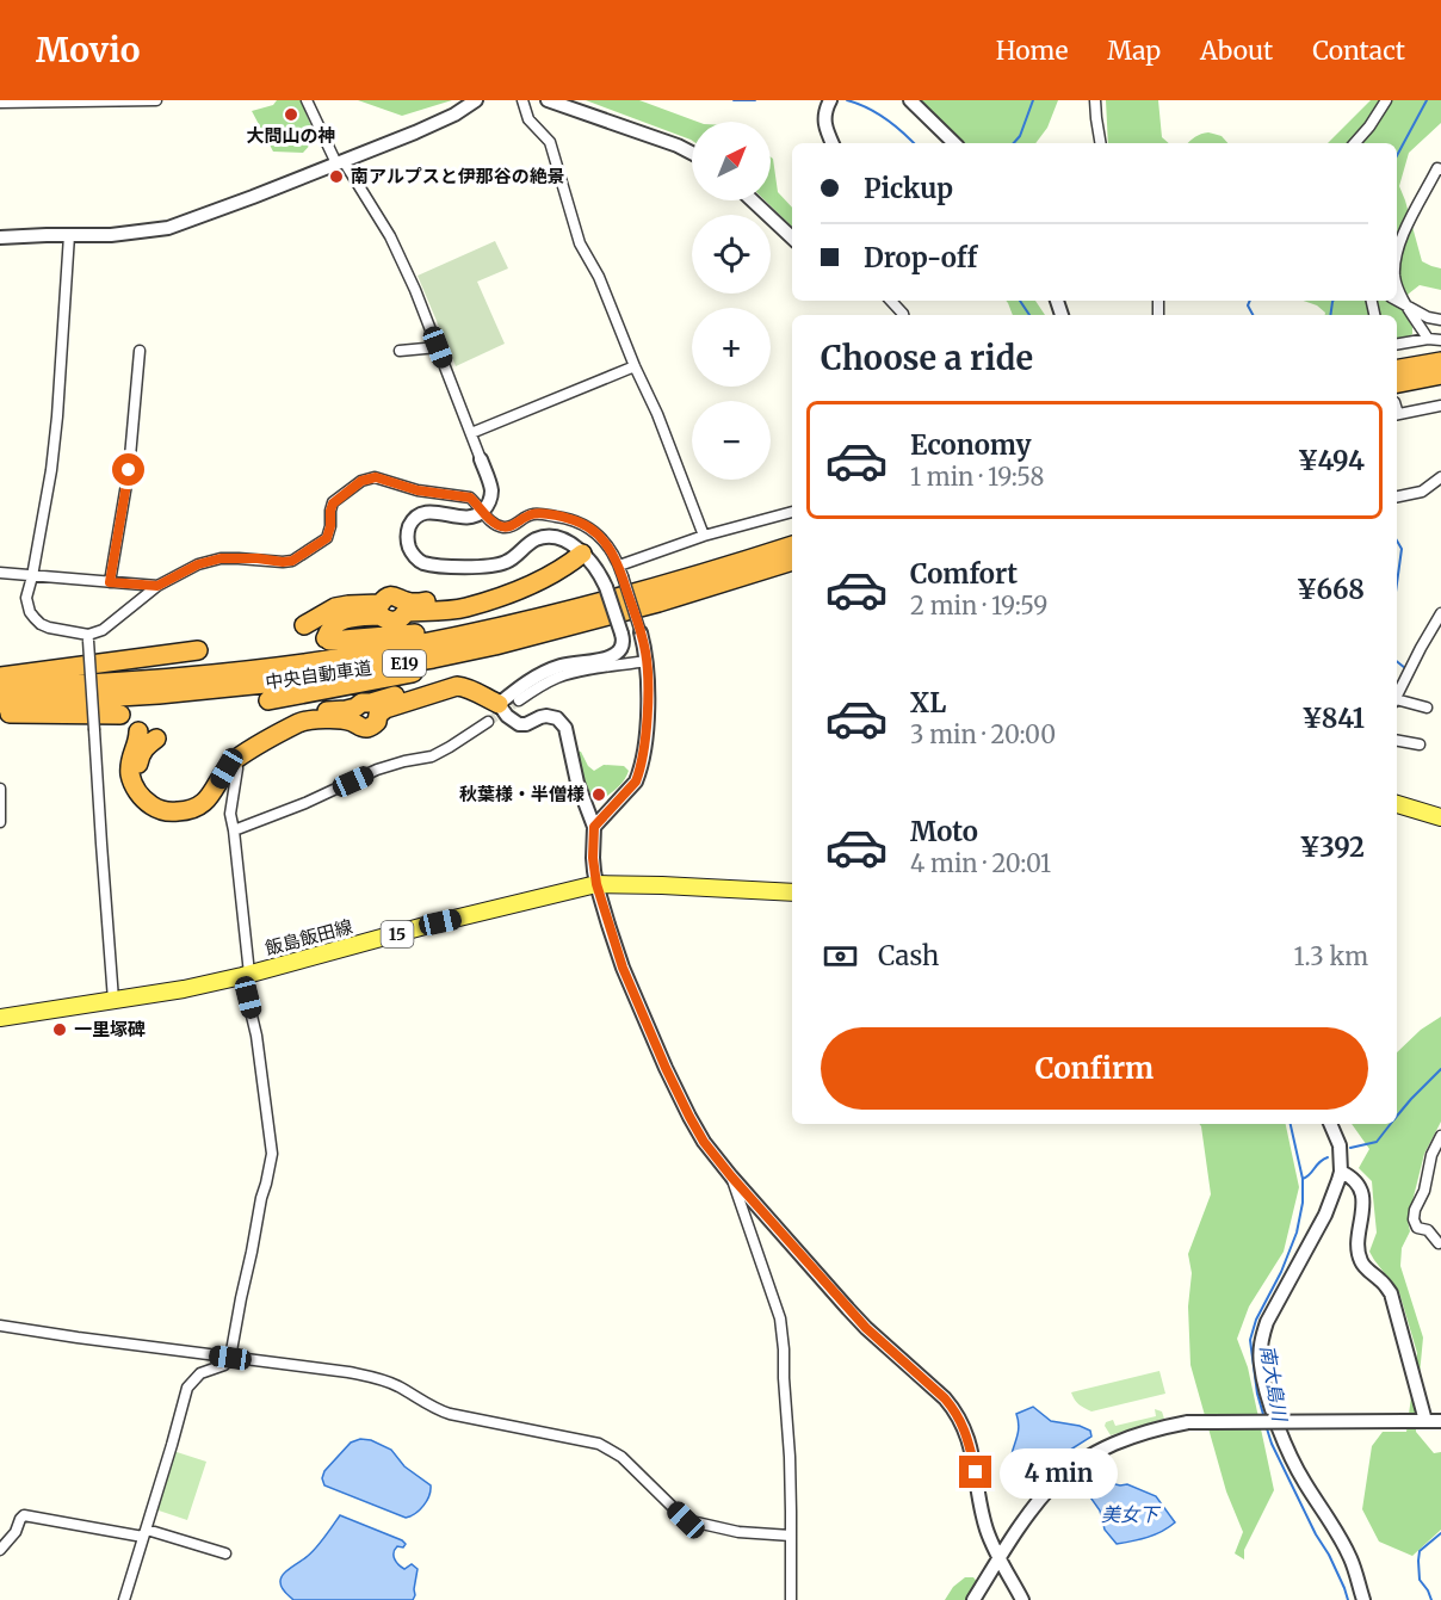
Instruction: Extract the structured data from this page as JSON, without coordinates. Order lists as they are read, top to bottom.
{
  "streets": {
    "highway": ["E19", "中央自動車道"],
    "main road": ["15", "飯島飯田線"]
  },
  "water": ["南大島川", "美女下"],
  "places": [
    "大問山の神",
    "南アルプスと伊那谷の絶景",
    "秋葉様・半僧様",
    "一里塚碑"
  ],
  "north": "top right",
  "page": {
    "header": "Movio",
    "nav": [
      "Home",
      "Map",
      "About",
      "Contact"
    ],
    "map_buttons": ["+", "−"],
    "banner": ["Pickup", "Drop-off"],
    "heading": "Choose a ride",
    "list": [
      {
        "name": "Economy",
        "note": "1 min · 19:58",
        "value": "¥494"
      },
      {
        "name": "Comfort",
        "note": "2 min · 19:59",
        "value": "¥668"
      },
      {
        "name": "XL",
        "note": "3 min · 20:00",
        "value": "¥841"
      },
      {
        "name": "Moto",
        "note": "4 min · 20:01",
        "value": "¥392"
      }
    ],
    "pay": ["Cash", "1.3 km"],
    "buttons": "Confirm",
    "bubble": "4 min"
  }
}
